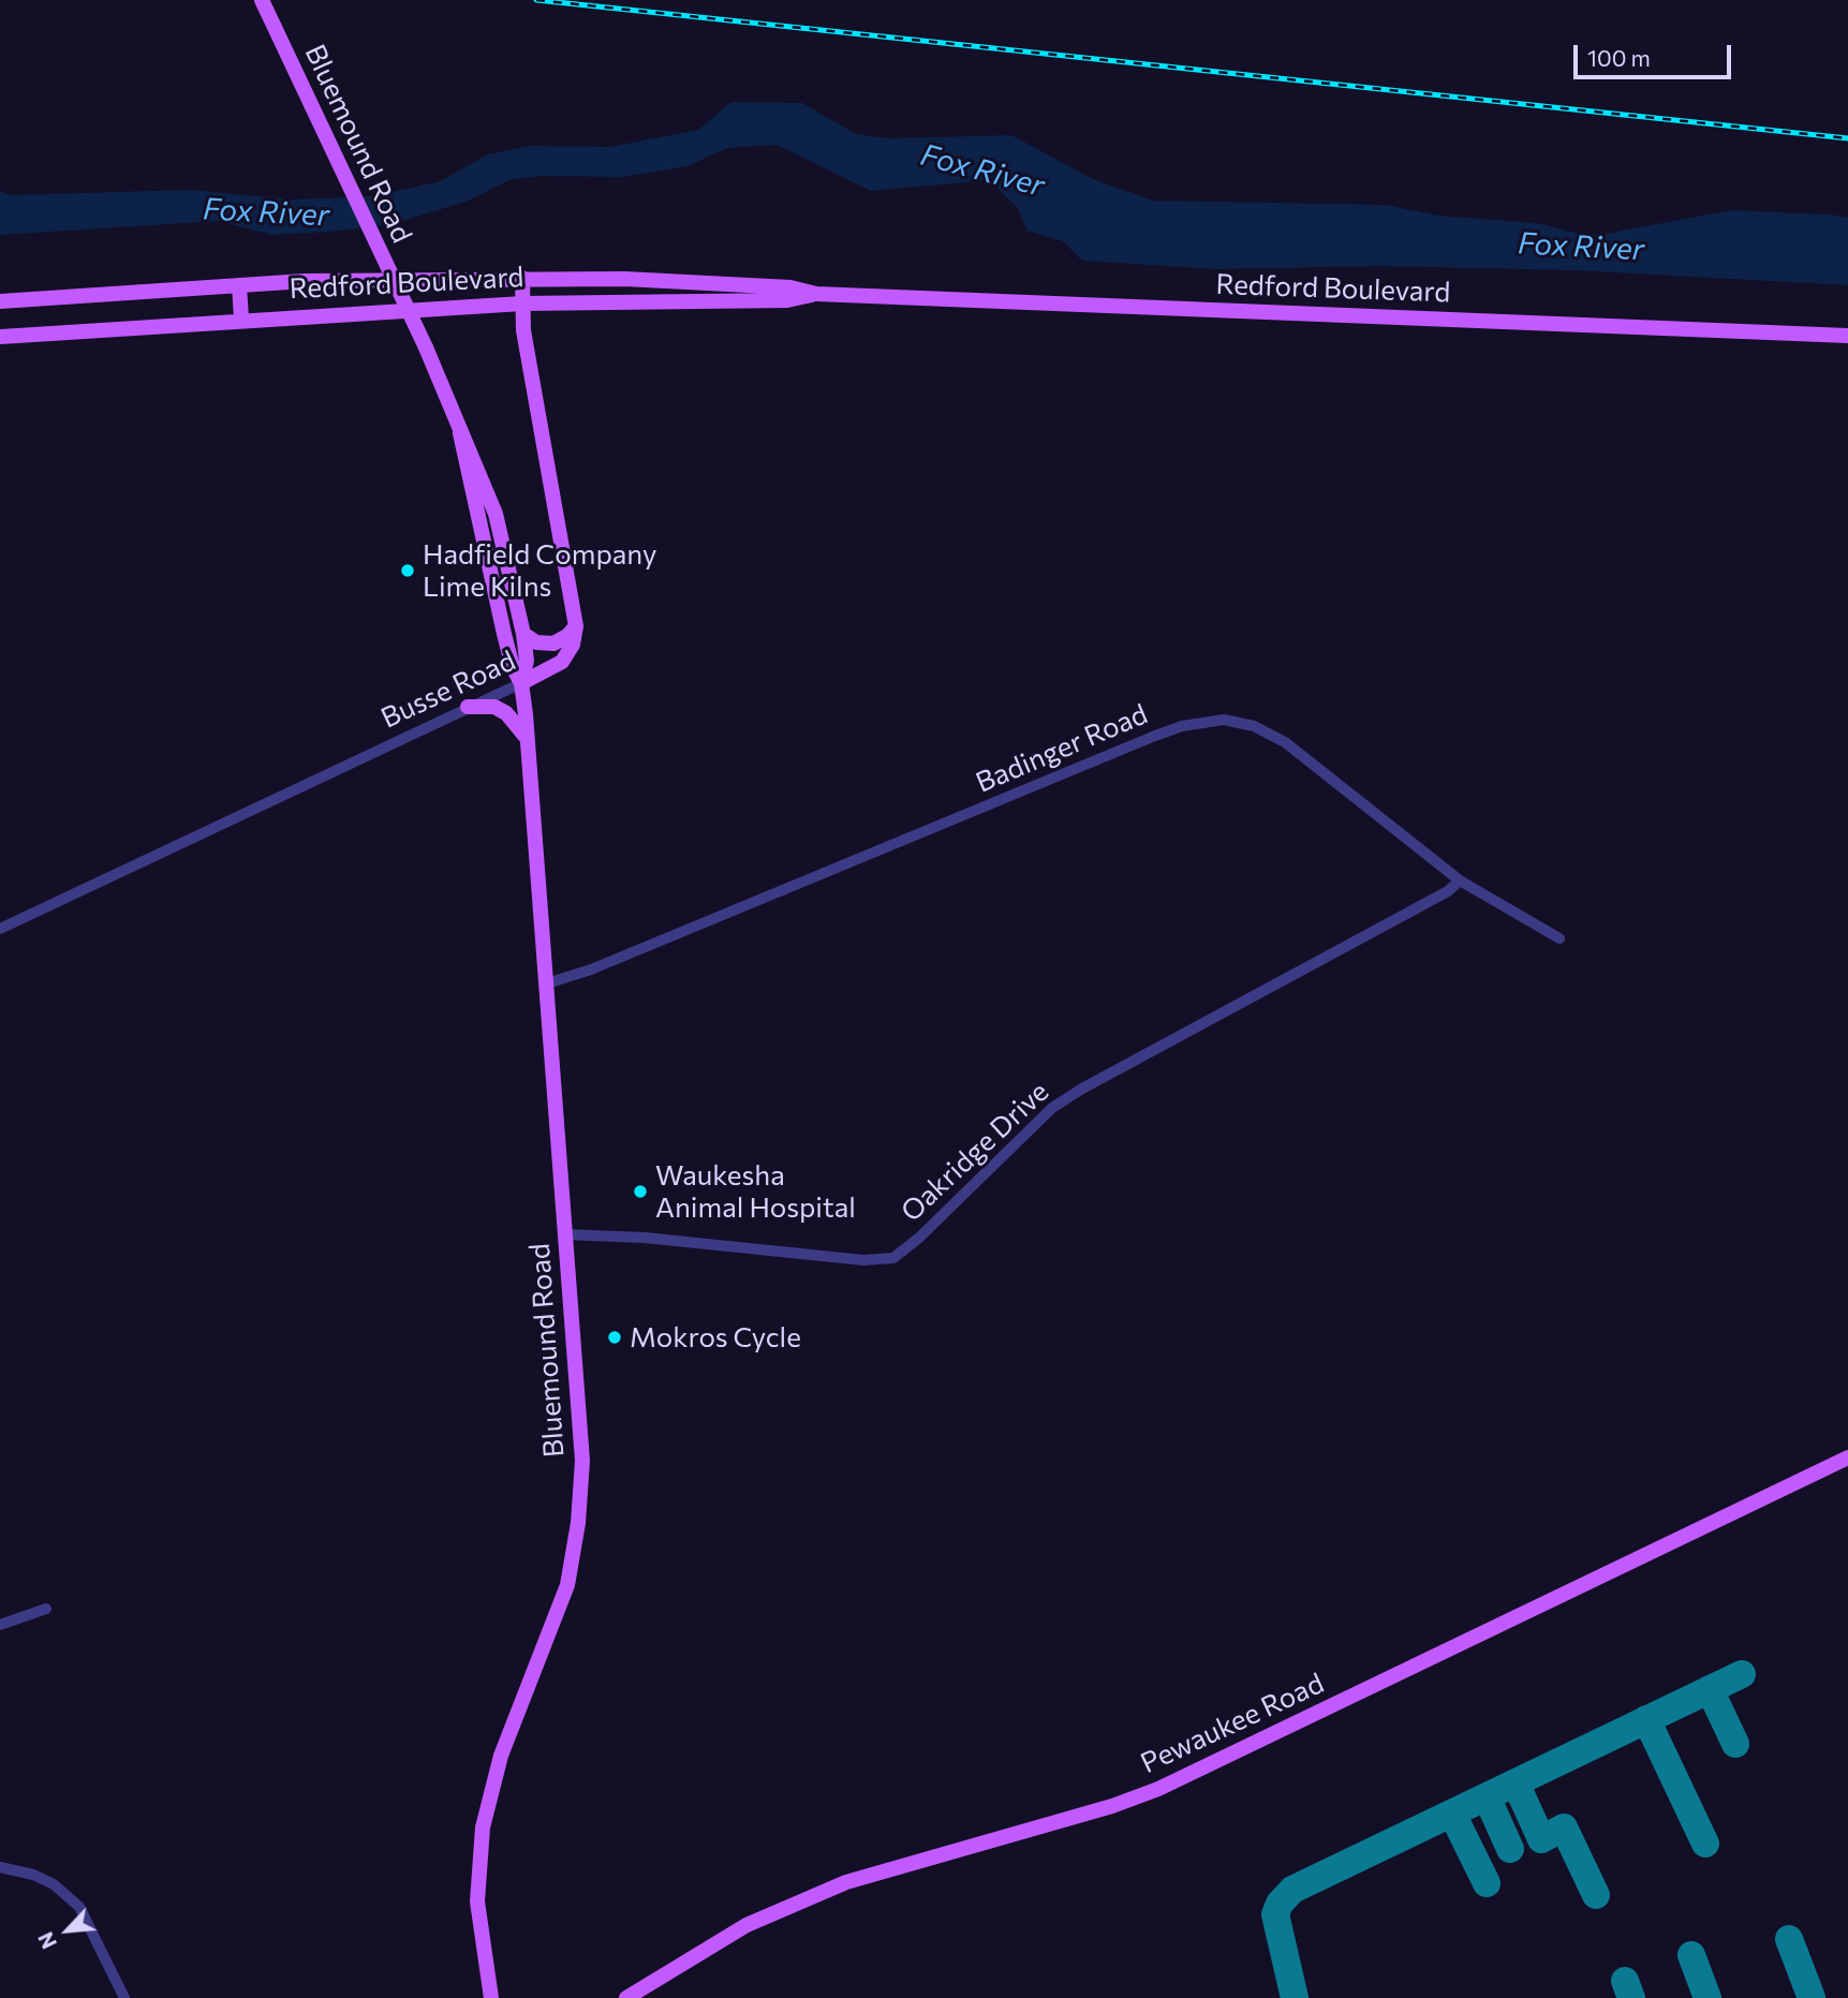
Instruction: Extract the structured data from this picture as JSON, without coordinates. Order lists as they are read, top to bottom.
{
  "streets": {
    "main road": [
      "Bluemound Road",
      "Redford Boulevard",
      "Busse Road",
      "Pewaukee Road"
    ],
    "street": ["Badinger Road", "Oakridge Drive"]
  },
  "crossings": [
    ["Bluemound Road", "Busse Road"],
    ["Bluemound Road", "Badinger Road"],
    ["Bluemound Road", "Oakridge Drive"],
    ["Badinger Road", "Oakridge Drive"]
  ],
  "water": ["Fox River"],
  "places": ["Hadfield Company Lime Kilns", "Waukesha Animal Hospital", "Mokros Cycle"],
  "scale_bar": "100 m",
  "north": "bottom left"
}
